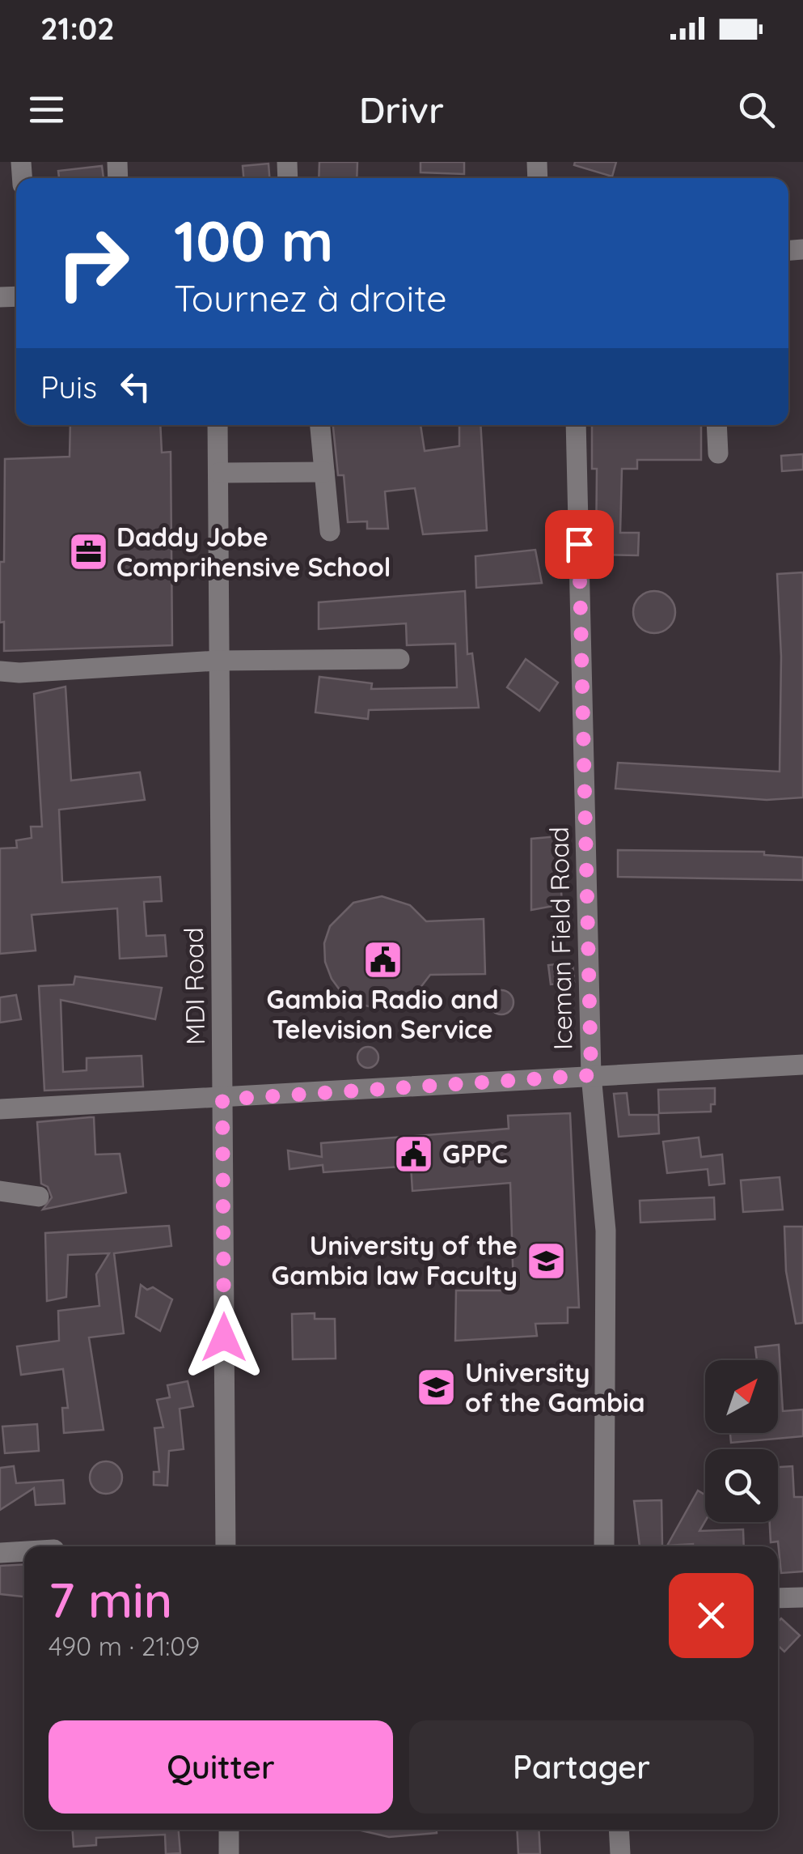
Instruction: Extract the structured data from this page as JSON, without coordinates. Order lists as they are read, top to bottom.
{
  "streets": {
    "street": ["Iceman Field Road", "MDI Road"]
  },
  "places": {
    "office": ["Daddy Jobe Comprihensive School"],
    "public building": ["Gambia Radio and Television Service", "GPPC"],
    "school or university": ["University of the Gambia law Faculty", "University of the Gambia"]
  },
  "north": "top right",
  "page": {
    "status": "21:02",
    "header": "Drivr",
    "turn": ["100 m", "Tournez à droite"],
    "then": "Puis",
    "heading": ["7 min", "490 m · 21:09"],
    "buttons": ["Quitter", "Partager"]
  }
}
